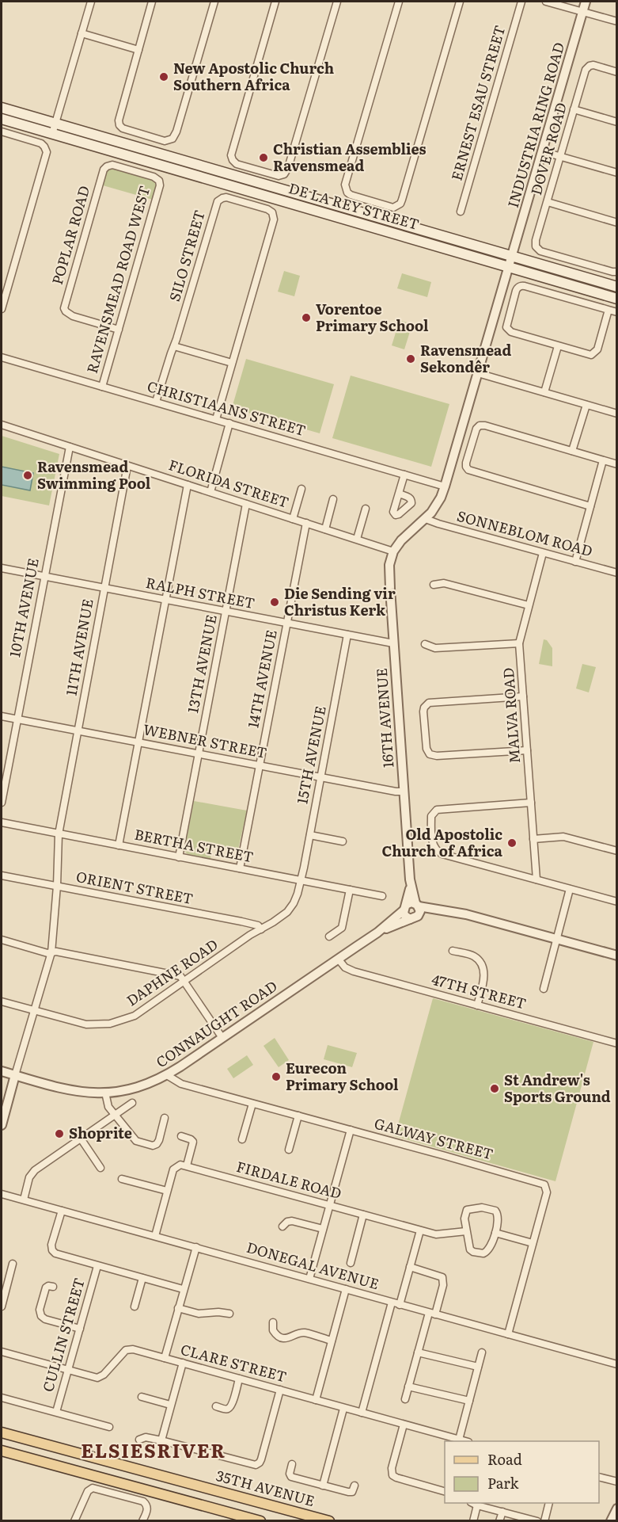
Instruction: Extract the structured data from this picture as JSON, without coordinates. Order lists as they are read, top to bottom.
{
  "streets": {
    "main road": ["DE LA REY STREET", "35TH AVENUE"],
    "street": [
      "ERNEST ESAU STREET",
      "INDUSTRIA RING ROAD",
      "DOVER ROAD",
      "POPLAR ROAD",
      "SILO STREET",
      "RAVENSMEAD ROAD WEST",
      "CHRISTIAANS STREET",
      "FLORIDA STREET",
      "SONNEBLOM ROAD",
      "RALPH STREET",
      "10TH AVENUE",
      "11TH AVENUE",
      "13TH AVENUE",
      "14TH AVENUE",
      "MALVA ROAD",
      "16TH AVENUE",
      "WEBNER STREET",
      "15TH AVENUE",
      "BERTHA STREET",
      "ORIENT STREET",
      "DAPHNE ROAD",
      "47TH STREET",
      "CONNAUGHT ROAD",
      "GALWAY STREET",
      "FIRDALE ROAD",
      "DONEGAL AVENUE",
      "CULLIN STREET",
      "CLARE STREET"
    ]
  },
  "crossings": [
    ["INDUSTRIA RING ROAD", "DE LA REY STREET"],
    ["INDUSTRIA RING ROAD", "CHRISTIAANS STREET"],
    ["INDUSTRIA RING ROAD", "FLORIDA STREET"],
    ["INDUSTRIA RING ROAD", "SONNEBLOM ROAD"],
    ["INDUSTRIA RING ROAD", "16TH AVENUE"],
    ["POPLAR ROAD", "RAVENSMEAD ROAD WEST"],
    ["SILO STREET", "CHRISTIAANS STREET"],
    ["RAVENSMEAD ROAD WEST", "CHRISTIAANS STREET"],
    ["FLORIDA STREET", "10TH AVENUE"],
    ["FLORIDA STREET", "11TH AVENUE"],
    ["FLORIDA STREET", "13TH AVENUE"],
    ["FLORIDA STREET", "14TH AVENUE"],
    ["FLORIDA STREET", "16TH AVENUE"],
    ["SONNEBLOM ROAD", "MALVA ROAD"],
    ["RALPH STREET", "10TH AVENUE"],
    ["RALPH STREET", "11TH AVENUE"],
    ["RALPH STREET", "13TH AVENUE"],
    ["RALPH STREET", "14TH AVENUE"],
    ["RALPH STREET", "16TH AVENUE"],
    ["RALPH STREET", "15TH AVENUE"],
    ["10TH AVENUE", "WEBNER STREET"],
    ["11TH AVENUE", "WEBNER STREET"],
    ["11TH AVENUE", "BERTHA STREET"],
    ["11TH AVENUE", "ORIENT STREET"],
    ["11TH AVENUE", "DAPHNE ROAD"],
    ["11TH AVENUE", "CONNAUGHT ROAD"],
    ["13TH AVENUE", "WEBNER STREET"],
    ["13TH AVENUE", "BERTHA STREET"],
    ["14TH AVENUE", "WEBNER STREET"],
    ["14TH AVENUE", "BERTHA STREET"],
    ["16TH AVENUE", "WEBNER STREET"],
    ["16TH AVENUE", "CONNAUGHT ROAD"],
    ["WEBNER STREET", "15TH AVENUE"],
    ["15TH AVENUE", "BERTHA STREET"],
    ["15TH AVENUE", "DAPHNE ROAD"],
    ["BERTHA STREET", "DAPHNE ROAD"],
    ["ORIENT STREET", "DAPHNE ROAD"],
    ["47TH STREET", "CONNAUGHT ROAD"],
    ["CONNAUGHT ROAD", "GALWAY STREET"],
    ["GALWAY STREET", "DONEGAL AVENUE"],
    ["CULLIN STREET", "CLARE STREET"]
  ],
  "districts": ["ELSIESRIVER"],
  "places": [
    "New Apostolic Church Southern Africa",
    "Christian Assemblies Ravensmead",
    "Vorentoe Primary School",
    "Ravensmead Sekondêr",
    "Ravensmead Swimming Pool",
    "Die Sending vir Christus Kerk",
    "Old Apostolic Church of Africa",
    "Eurecon Primary School",
    "St Andrew's Sports Ground",
    "Shoprite"
  ],
  "legend": ["Road", "Park"]
}
